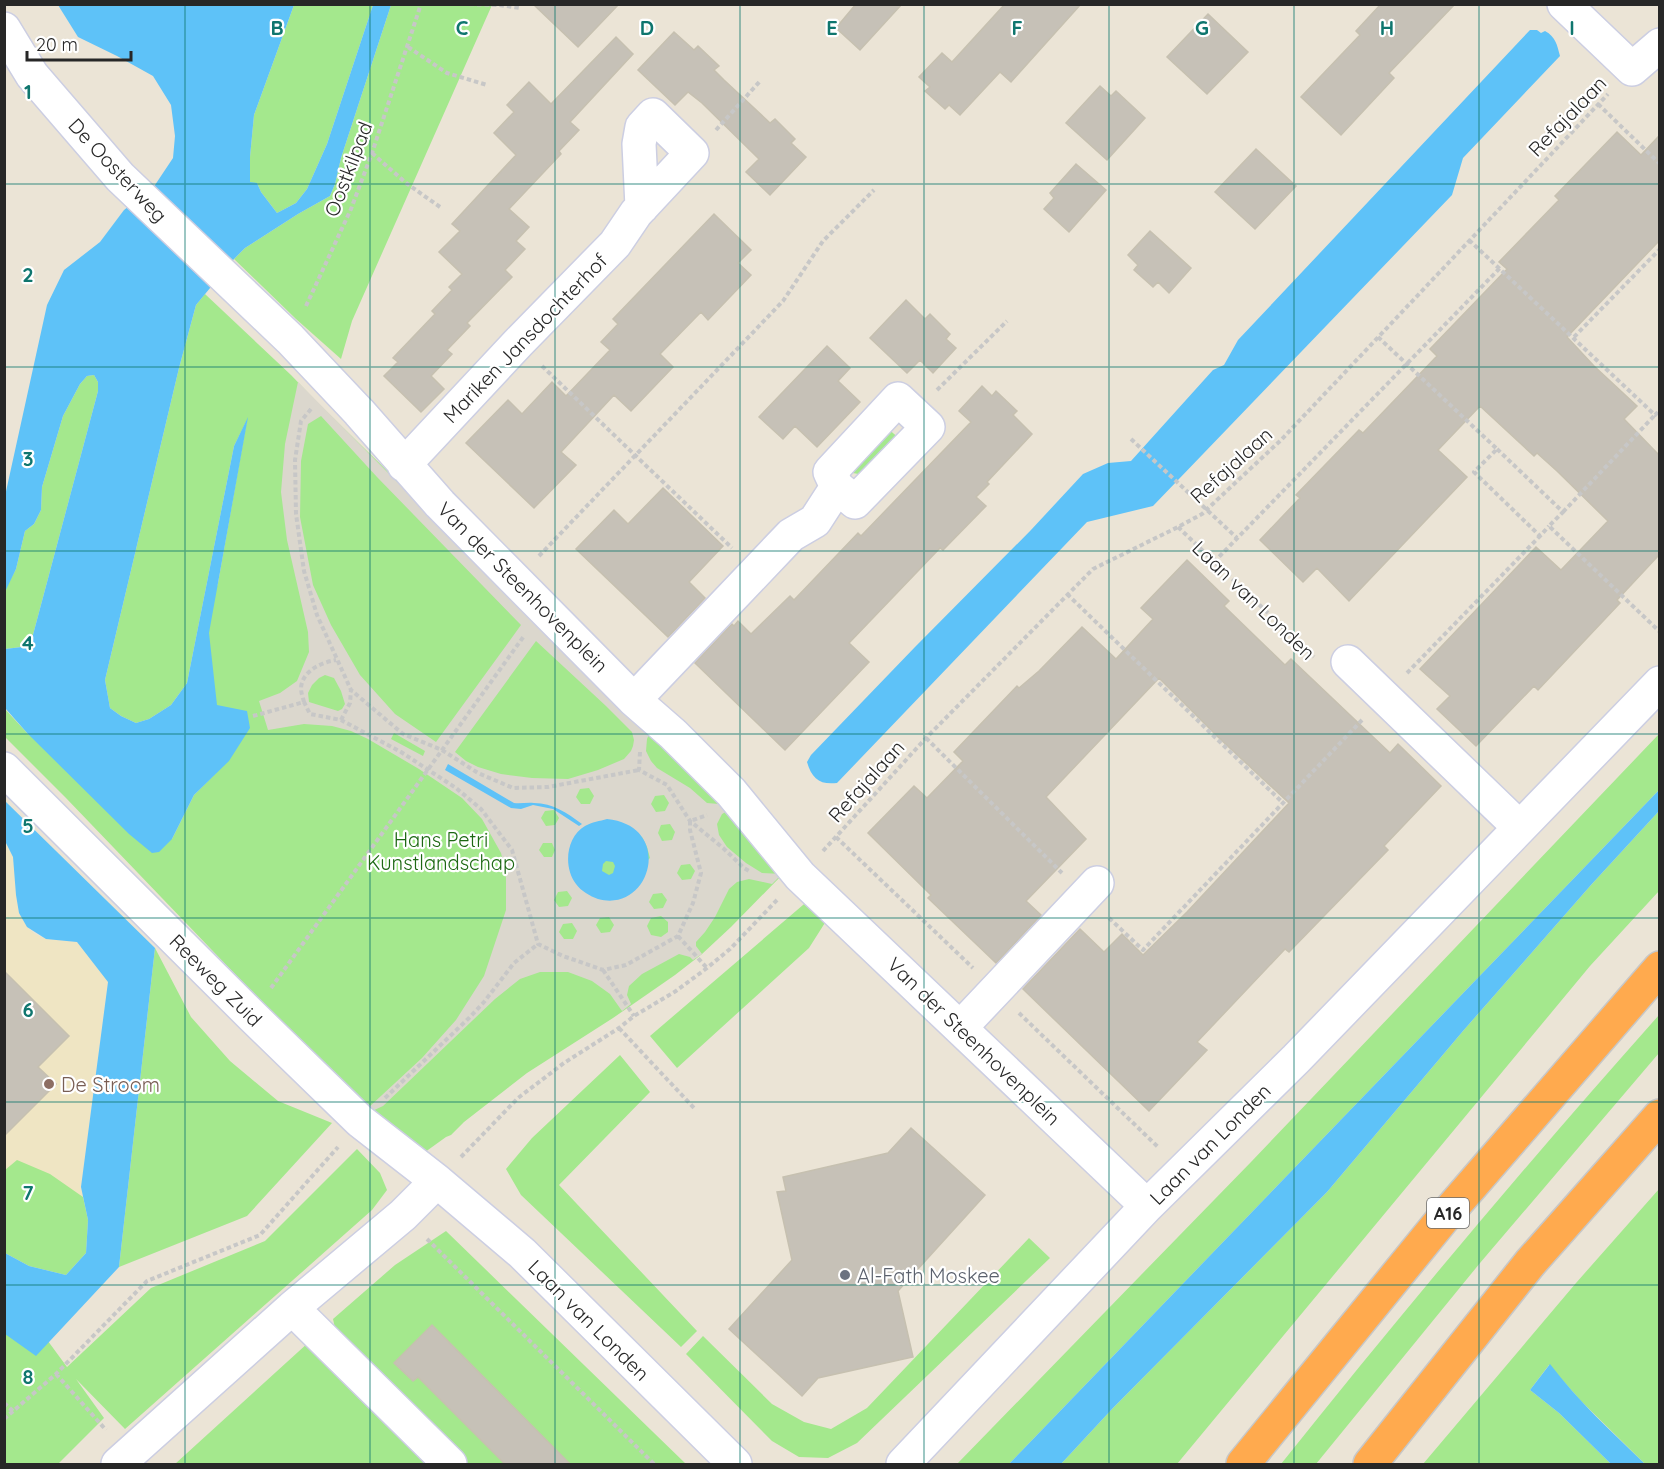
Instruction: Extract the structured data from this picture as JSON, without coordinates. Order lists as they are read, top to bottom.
{
  "streets": {
    "highway": ["A16"],
    "street": [
      "De Oosterweg",
      "Mariken Jansdochterhof",
      "Van der Steenhovenplein",
      "Laan van Londen",
      "Reeweg Zuid"
    ],
    "path": ["Refajalaan", "Oostkilpad"]
  },
  "crossings": [
    ["Refajalaan", "Van der Steenhovenplein"],
    ["Refajalaan", "Laan van Londen"],
    ["Oostkilpad", "Van der Steenhovenplein"],
    ["De Oosterweg", "Van der Steenhovenplein"],
    ["Mariken Jansdochterhof", "Van der Steenhovenplein"],
    ["Van der Steenhovenplein", "Laan van Londen"],
    ["Laan van Londen", "Reeweg Zuid"]
  ],
  "parks": ["Hans Petri Kunstlandschap"],
  "places": ["De Stroom", "Al-Fath Moskee"],
  "scale_bar": "20 m",
  "grid": {
    "columns": [
      "B",
      "C",
      "D",
      "E",
      "F",
      "G",
      "H",
      "I"
    ],
    "rows": [
      "1",
      "2",
      "3",
      "4",
      "5",
      "6",
      "7",
      "8"
    ]
  }
}
